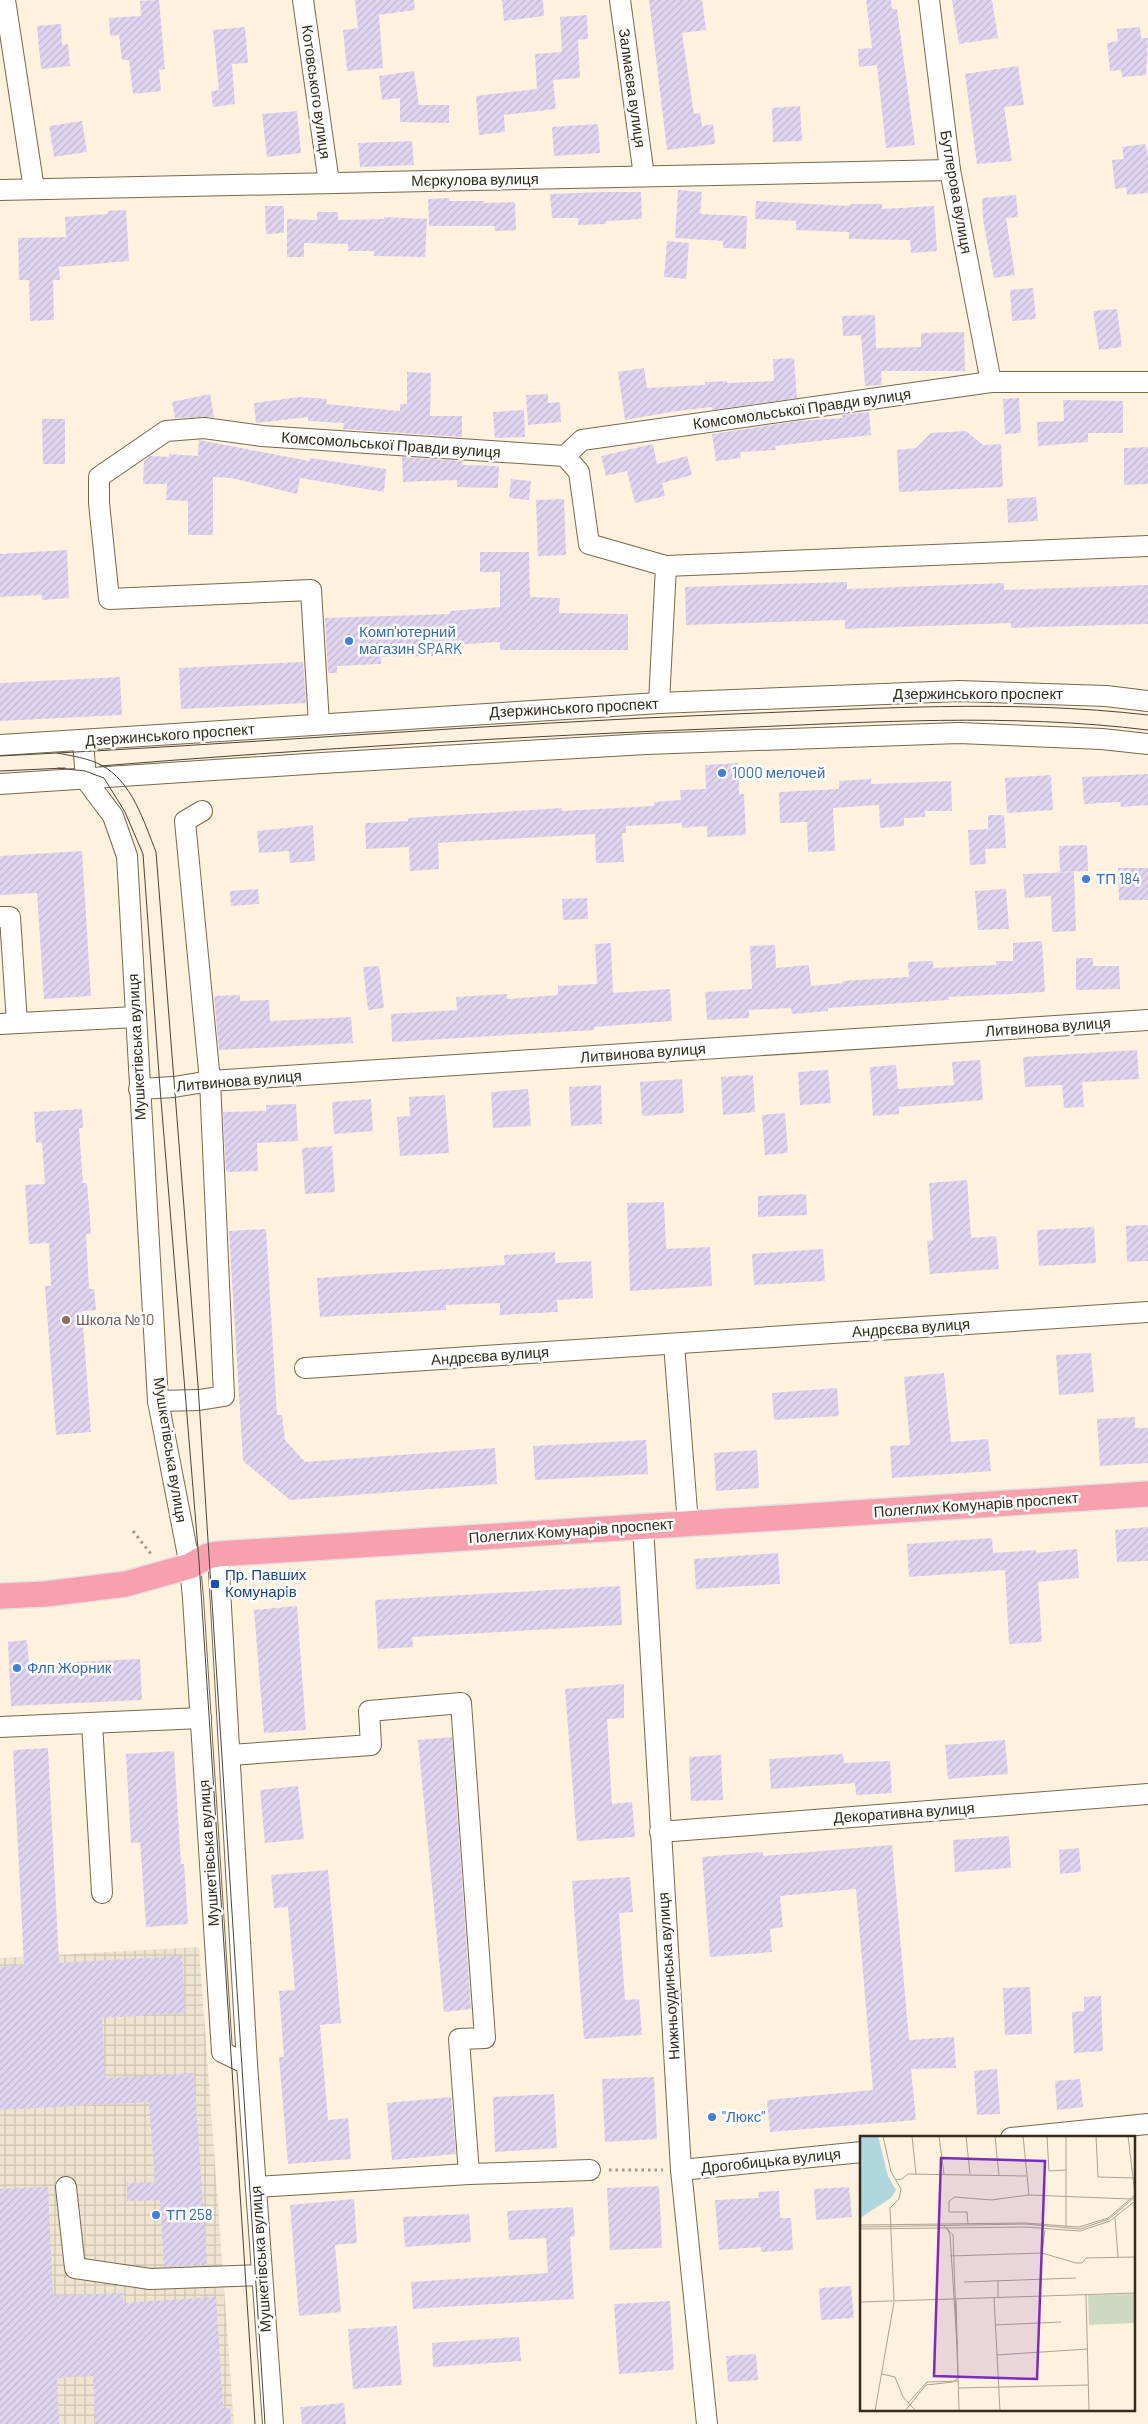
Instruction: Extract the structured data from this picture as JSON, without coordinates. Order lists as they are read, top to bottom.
{
  "streets": {
    "main road": ["Полеглих Комунарів проспект"],
    "street": [
      "Залмаєва вулиця",
      "Котовського вулиця",
      "Мєркулова вулиця",
      "Бутлерова вулиця",
      "Комсомольської Правди вулиця",
      "Дзержинського проспект",
      "Литвинова вулиця",
      "Мушкетівська вулиця",
      "Андрєєва вулиця",
      "Декоративна вулиця",
      "Нижньоудинська вулиця",
      "Дрогобицька вулиця"
    ]
  },
  "crossings": [
    ["Залмаєва вулиця", "Мєркулова вулиця"],
    ["Котовського вулиця", "Мєркулова вулиця"],
    ["Мєркулова вулиця", "Бутлерова вулиця"],
    ["Бутлерова вулиця", "Комсомольської Правди вулиця"],
    ["Комсомольської Правди вулиця", "Дзержинського проспект"],
    ["Литвинова вулиця", "Мушкетівська вулиця"],
    ["Мушкетівська вулиця", "Полеглих Комунарів проспект"],
    ["Полеглих Комунарів проспект", "Нижньоудинська вулиця"],
    ["Декоративна вулиця", "Нижньоудинська вулиця"],
    ["Нижньоудинська вулиця", "Дрогобицька вулиця"]
  ],
  "places": {
    "other": [
      "Комп'ютерний магазин SPARK",
      "1000 мелочей",
      "ТП 184",
      "Школа №10",
      "Флп Жорник",
      "\"Люкс\"",
      "ТП 258"
    ],
    "transit": ["Пр. Павших Комунарiв"]
  }
}
